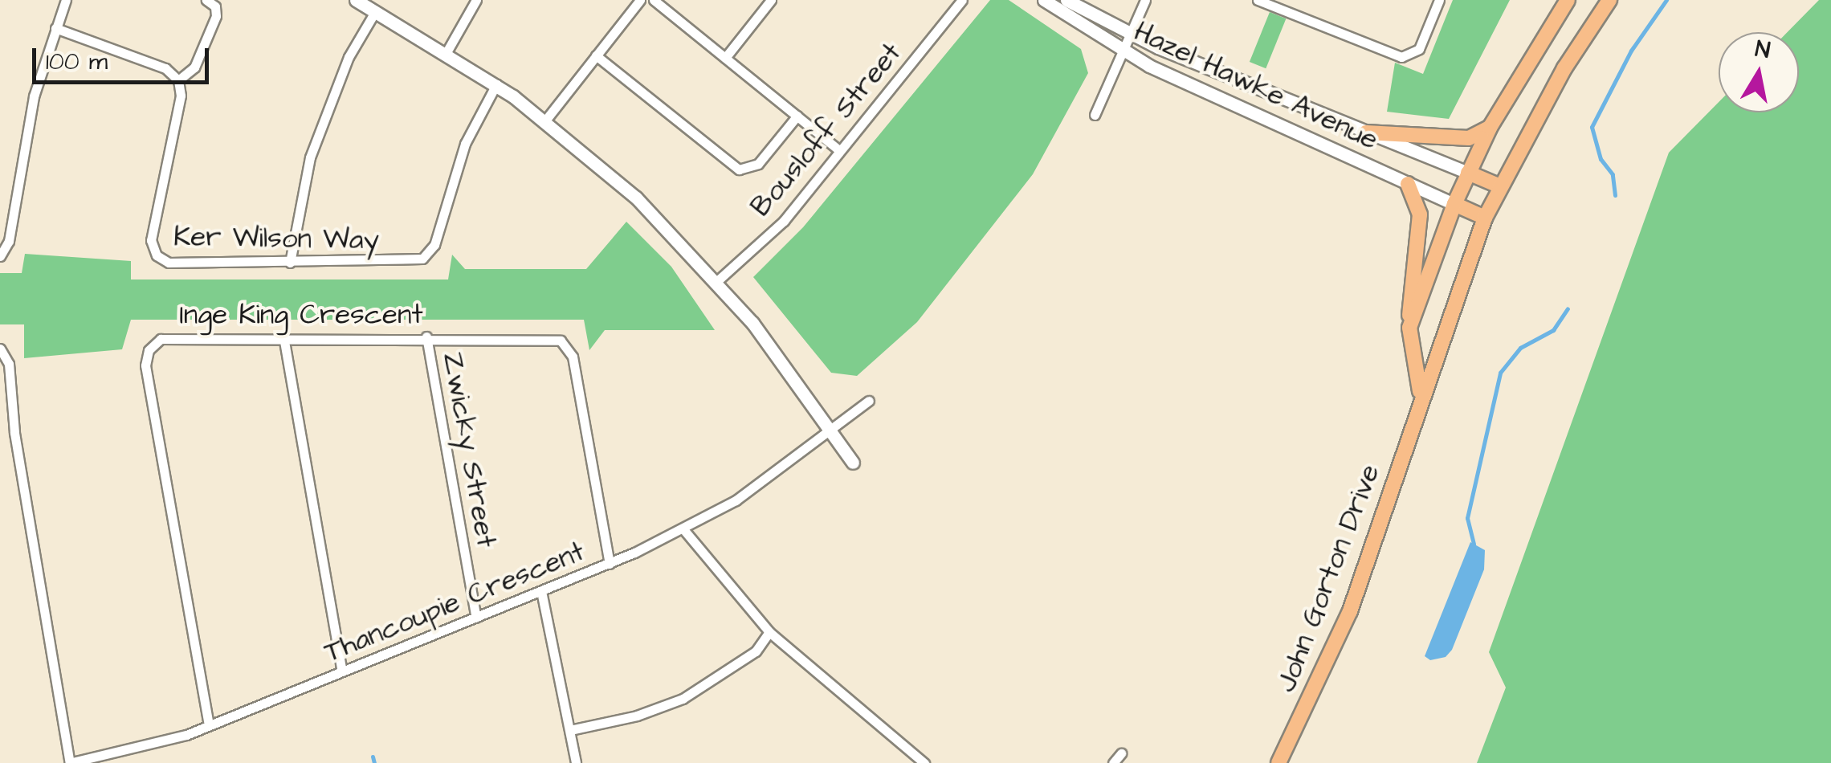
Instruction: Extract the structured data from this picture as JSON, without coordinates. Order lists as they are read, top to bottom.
{
  "streets": {
    "main road": ["John Gorton Drive"],
    "street": [
      "Hazel Hawke Avenue",
      "Bousloff Street",
      "Ker Wilson Way",
      "Inge King Crescent",
      "Zwicky Street",
      "Thancoupie Crescent"
    ]
  },
  "crossings": [
    ["Inge King Crescent", "Zwicky Street"],
    ["Inge King Crescent", "Thancoupie Crescent"],
    ["Zwicky Street", "Thancoupie Crescent"]
  ],
  "scale_bar": "100 m",
  "north": "top"
}
